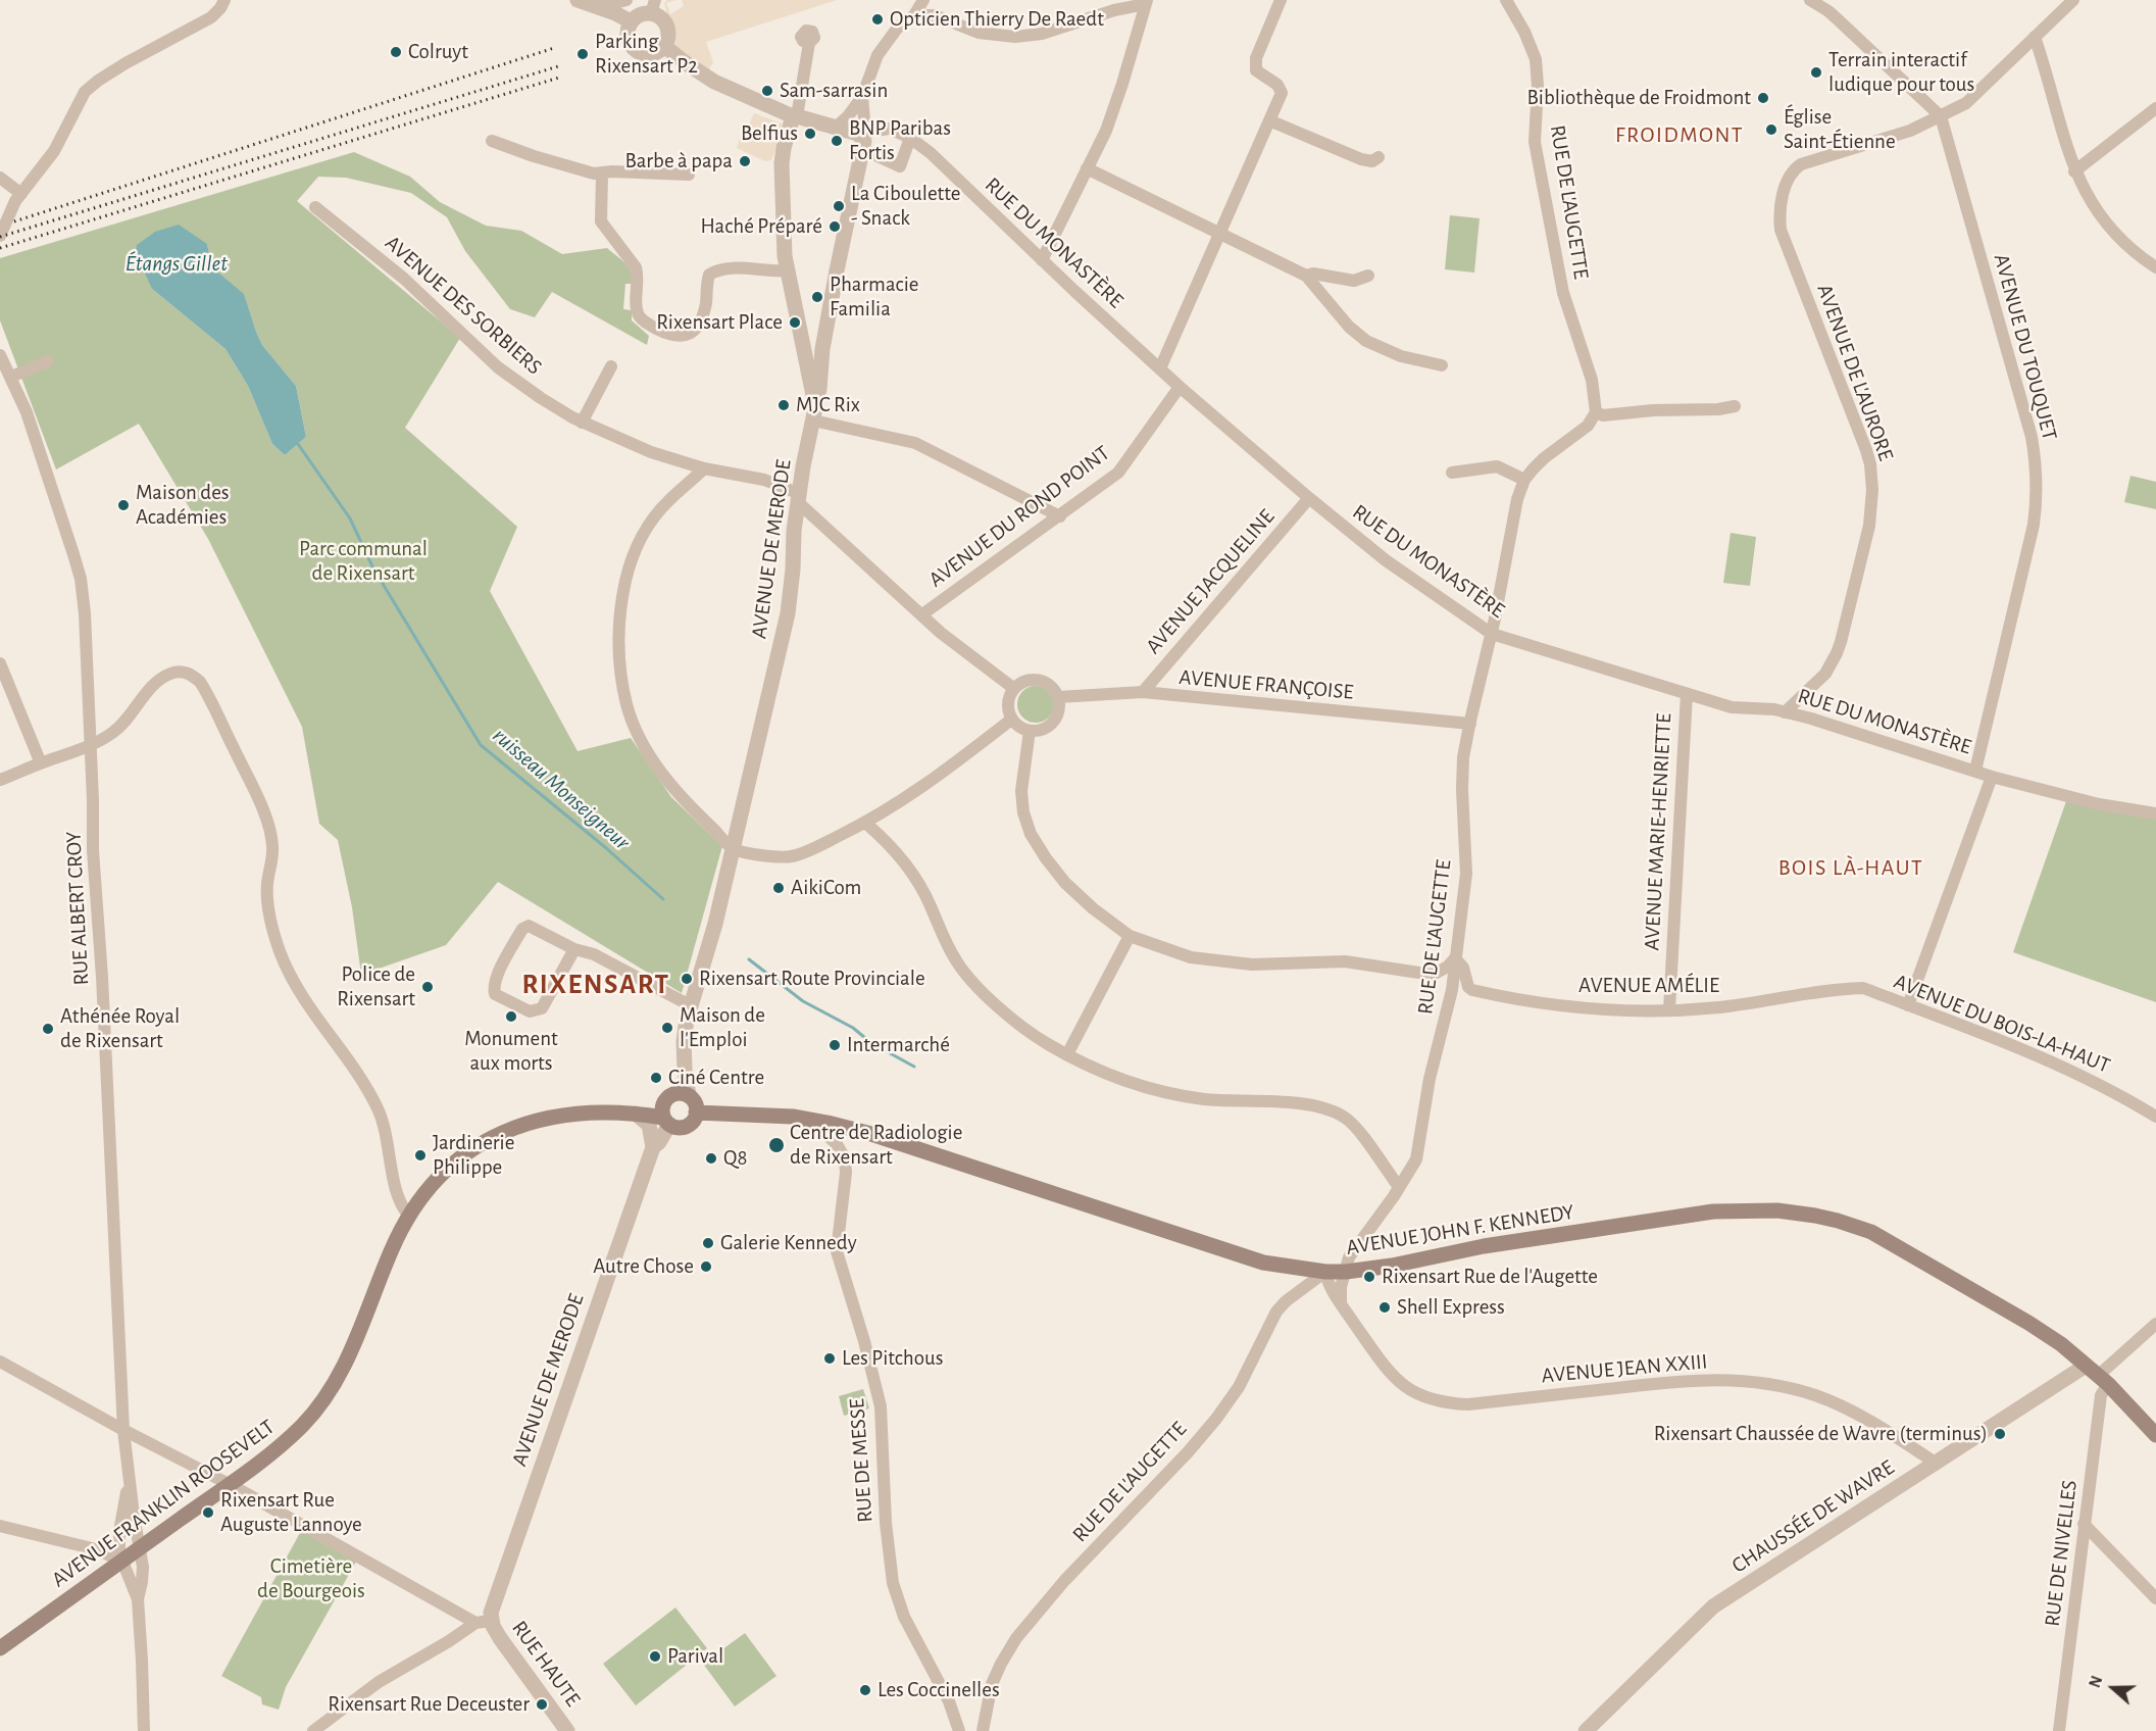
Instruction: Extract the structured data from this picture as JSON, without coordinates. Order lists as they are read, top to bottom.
{
  "streets": {
    "main road": ["AVENUE JOHN F. KENNEDY", "AVENUE FRANKLIN ROOSEVELT"],
    "street": [
      "RUE DE L'AUGETTE",
      "RUE DU MONASTÈRE",
      "AVENUE DES SORBIERS",
      "AVENUE DU TOUQUET",
      "AVENUE DE L'AURORE",
      "AVENUE DU ROND POINT",
      "AVENUE DE MERODE",
      "AVENUE JACQUELINE",
      "AVENUE FRANÇOISE",
      "AVENUE MARIE-HENRIETTE",
      "RUE ALBERT CROY",
      "AVENUE AMÉLIE",
      "AVENUE DU BOIS-LA-HAUT",
      "AVENUE JEAN XXIII",
      "RUE DE MESSE",
      "CHAUSSÉE DE WAVRE",
      "RUE DE NIVELLES",
      "RUE HAUTE"
    ]
  },
  "crossings": [
    ["RUE DE L'AUGETTE", "RUE DU MONASTÈRE"],
    ["RUE DE L'AUGETTE", "AVENUE FRANÇOISE"],
    ["RUE DE L'AUGETTE", "AVENUE AMÉLIE"],
    ["RUE DE L'AUGETTE", "AVENUE JOHN F. KENNEDY"],
    ["RUE DE L'AUGETTE", "AVENUE JEAN XXIII"],
    ["RUE DU MONASTÈRE", "AVENUE DU TOUQUET"],
    ["RUE DU MONASTÈRE", "AVENUE DE L'AURORE"],
    ["RUE DU MONASTÈRE", "AVENUE DU ROND POINT"],
    ["RUE DU MONASTÈRE", "AVENUE JACQUELINE"],
    ["RUE DU MONASTÈRE", "AVENUE MARIE-HENRIETTE"],
    ["AVENUE DES SORBIERS", "AVENUE DE MERODE"],
    ["AVENUE DU TOUQUET", "AVENUE DE L'AURORE"],
    ["AVENUE DE MERODE", "AVENUE JOHN F. KENNEDY"],
    ["AVENUE DE MERODE", "AVENUE FRANKLIN ROOSEVELT"],
    ["AVENUE DE MERODE", "RUE HAUTE"],
    ["AVENUE JACQUELINE", "AVENUE FRANÇOISE"],
    ["AVENUE MARIE-HENRIETTE", "AVENUE AMÉLIE"],
    ["RUE ALBERT CROY", "AVENUE FRANKLIN ROOSEVELT"],
    ["AVENUE AMÉLIE", "AVENUE DU BOIS-LA-HAUT"],
    ["AVENUE JOHN F. KENNEDY", "AVENUE JEAN XXIII"],
    ["AVENUE JOHN F. KENNEDY", "RUE DE MESSE"],
    ["AVENUE JOHN F. KENNEDY", "AVENUE FRANKLIN ROOSEVELT"],
    ["AVENUE JOHN F. KENNEDY", "CHAUSSÉE DE WAVRE"],
    ["AVENUE JOHN F. KENNEDY", "RUE DE NIVELLES"],
    ["AVENUE JEAN XXIII", "CHAUSSÉE DE WAVRE"],
    ["CHAUSSÉE DE WAVRE", "RUE DE NIVELLES"]
  ],
  "districts": ["FROIDMONT", "BOIS LÀ-HAUT", "RIXENSART"],
  "water": ["Étangs Gillet", "ruisseau Monseigneur"],
  "parks": ["Parc communal de Rixensart", "Cimetière de Bourgeois"],
  "places": [
    "Opticien Thierry De Raedt",
    "Colruyt",
    "Parking Rixensart P2",
    "Terrain interactif ludique pour tous",
    "Sam-sarrasin",
    "Bibliothèque de Froidmont",
    "Église Saint-Étienne",
    "Belfius",
    "BNP Paribas Fortis",
    "Barbe à papa",
    "La Ciboulette - Snack",
    "Haché Préparé",
    "Pharmacie Familia",
    "Rixensart Place",
    "MJC Rix",
    "Maison des Académies",
    "AikiCom",
    "Rixensart Route Provinciale",
    "Police de Rixensart",
    "Monument aux morts",
    "Maison de l'Emploi",
    "Athénée Royal de Rixensart",
    "Intermarché",
    "Ciné Centre",
    "Centre de Radiologie de Rixensart",
    "Jardinerie Philippe",
    "Q8",
    "Galerie Kennedy",
    "Autre Chose",
    "Rixensart Rue de l'Augette",
    "Shell Express",
    "Les Pitchous",
    "Rixensart Chaussée de Wavre (terminus)",
    "Rixensart Rue Auguste Lannoye",
    "Parival",
    "Les Coccinelles",
    "Rixensart Rue Deceuster"
  ],
  "north": "left"
}
